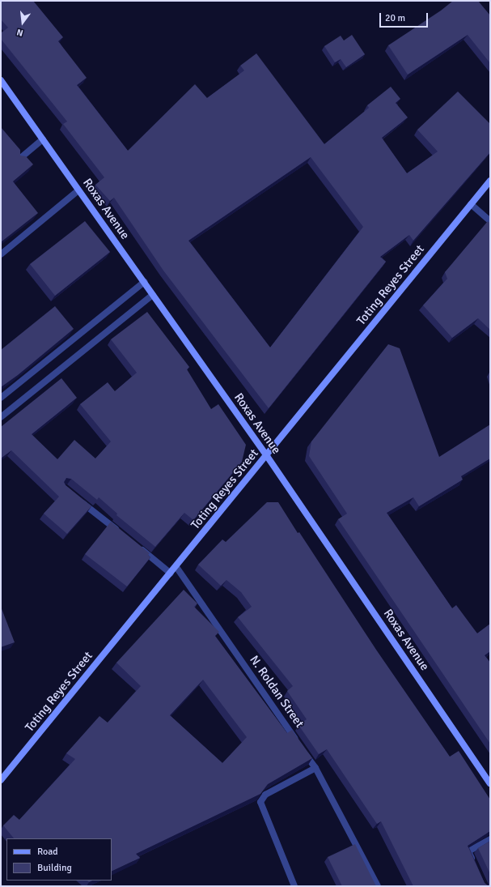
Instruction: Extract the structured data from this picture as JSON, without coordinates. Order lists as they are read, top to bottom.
{
  "streets": {
    "main road": ["Roxas Avenue", "Toting Reyes Street"],
    "street": ["N. Roldan Street"]
  },
  "crossings": [
    ["Roxas Avenue", "Toting Reyes Street"],
    ["Toting Reyes Street", "N. Roldan Street"]
  ],
  "legend": ["Road", "Building"],
  "scale_bar": "20 m",
  "north": "bottom"
}
